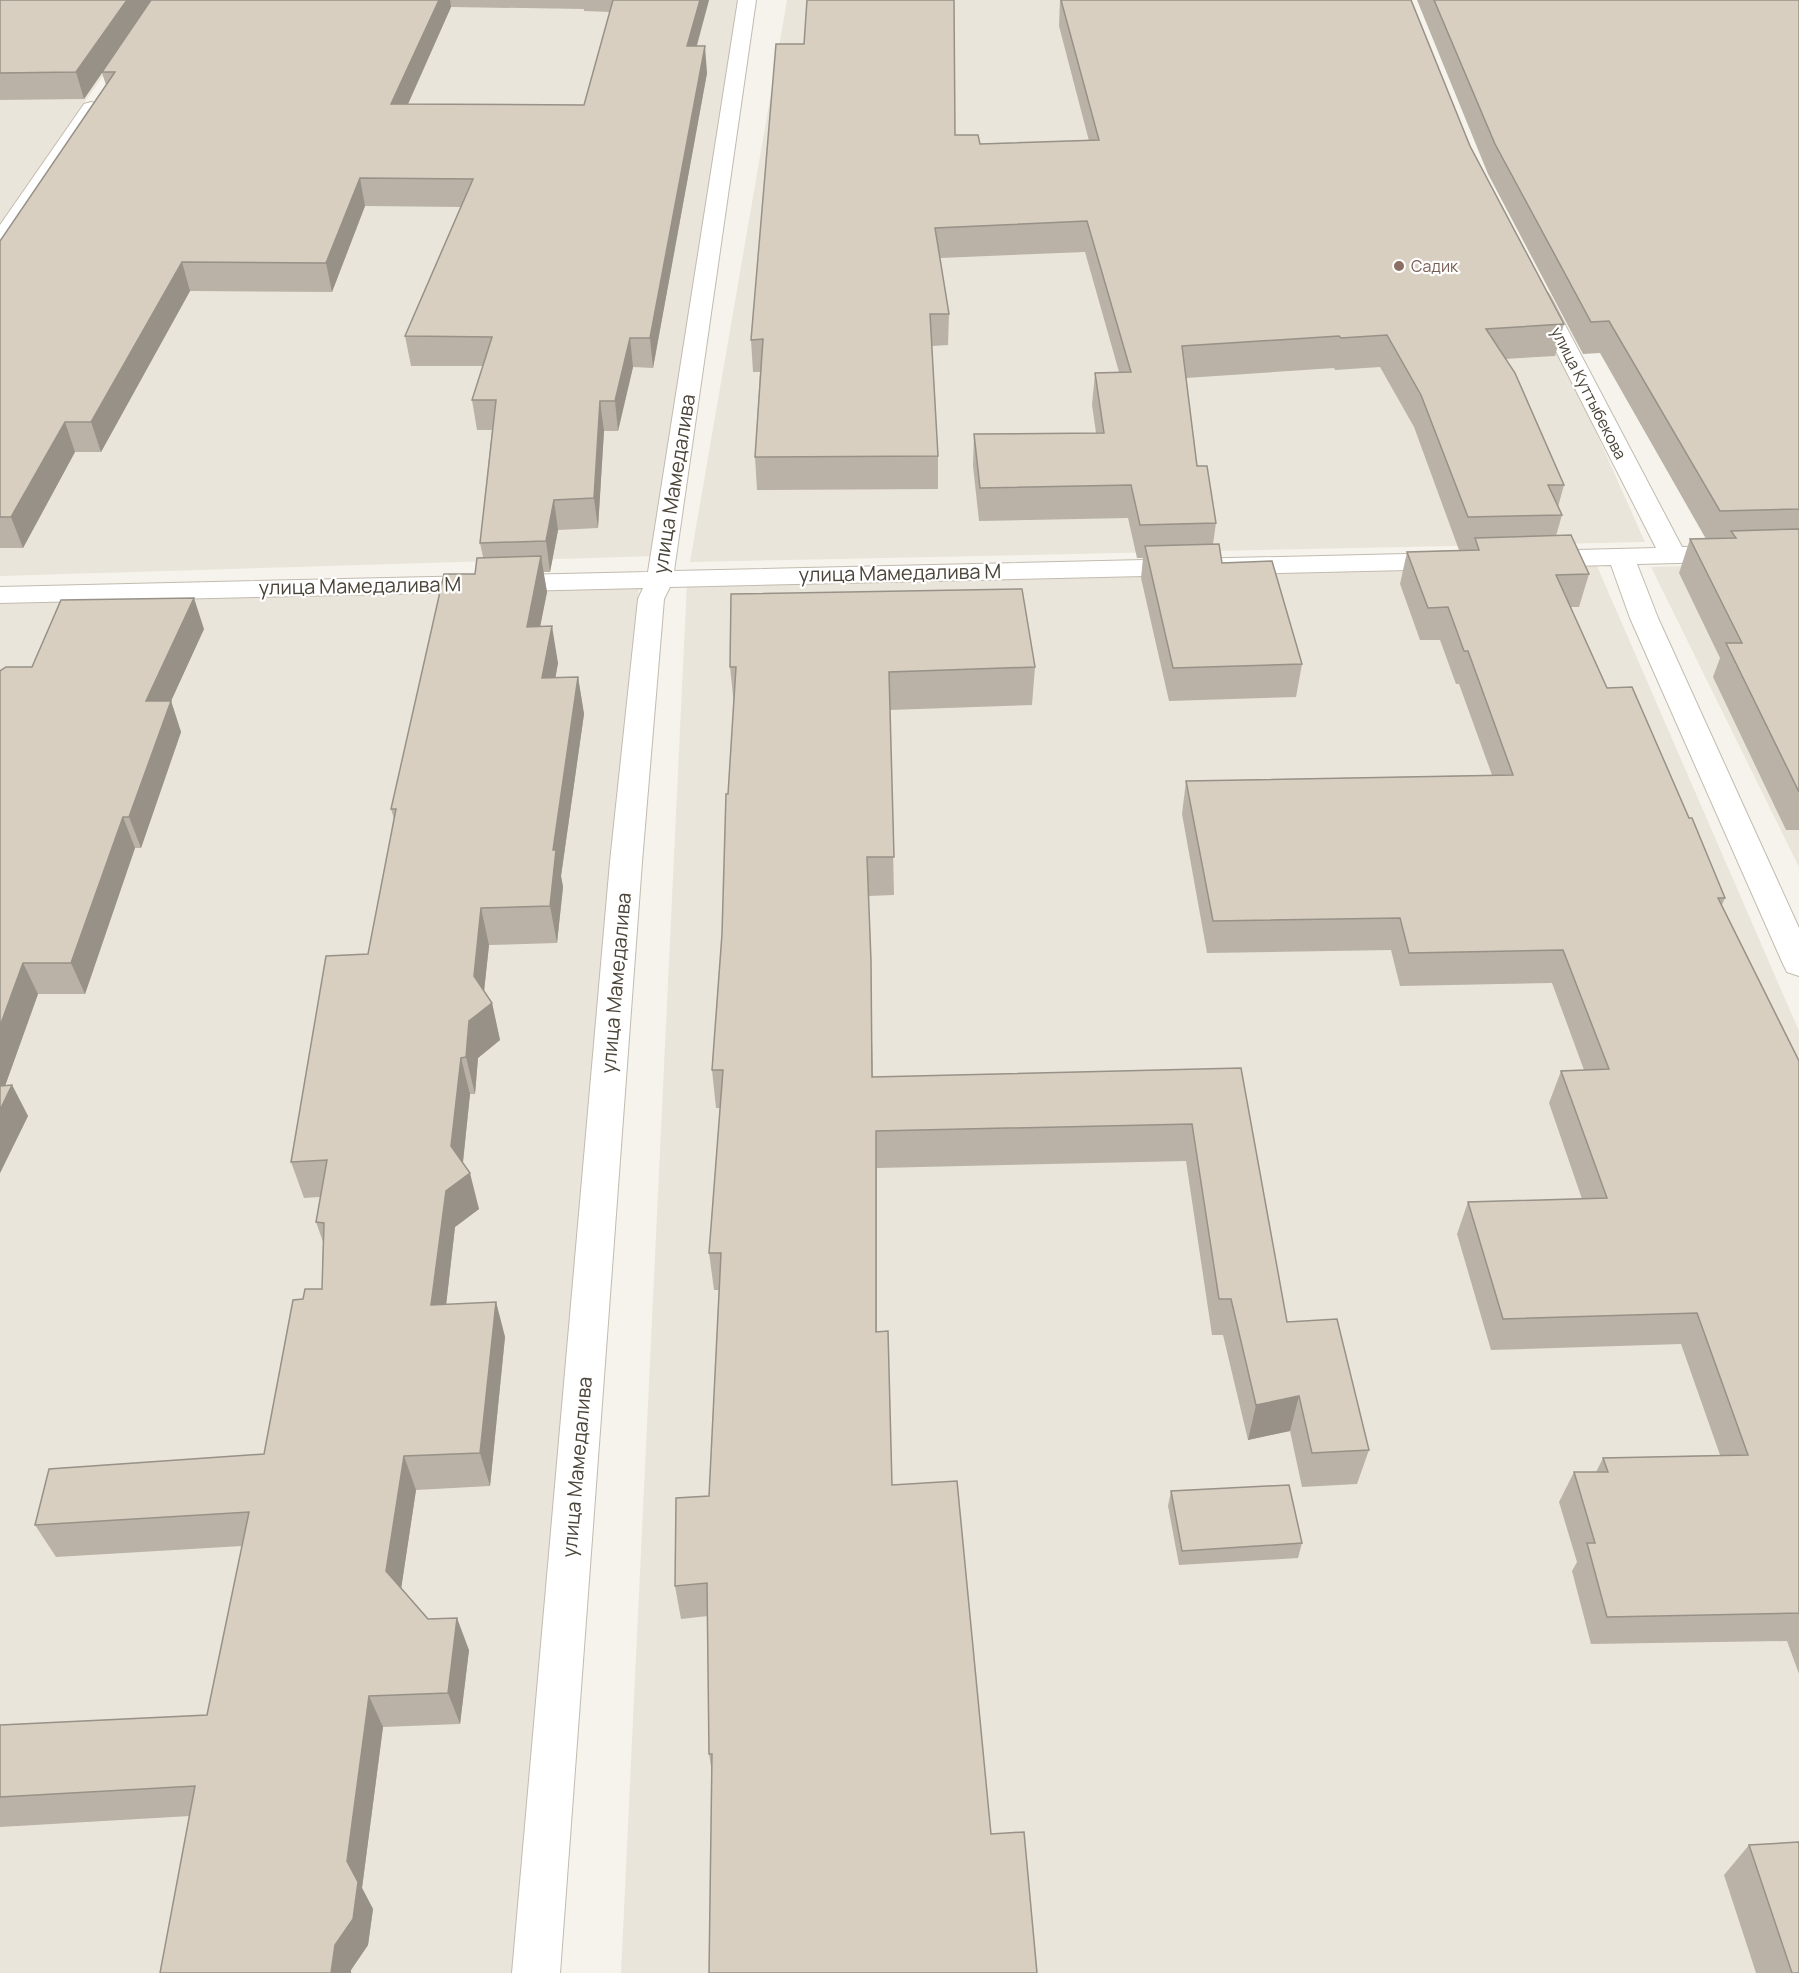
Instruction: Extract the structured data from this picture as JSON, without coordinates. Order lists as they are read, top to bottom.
{
  "streets": {
    "street": ["улица Куттыбекова", "улица Мамедалива", "улица Мамедалива М"]
  },
  "crossings": [
    ["улица Мамедалива", "улица Мамедалива М"]
  ],
  "places": ["Садик"]
}
